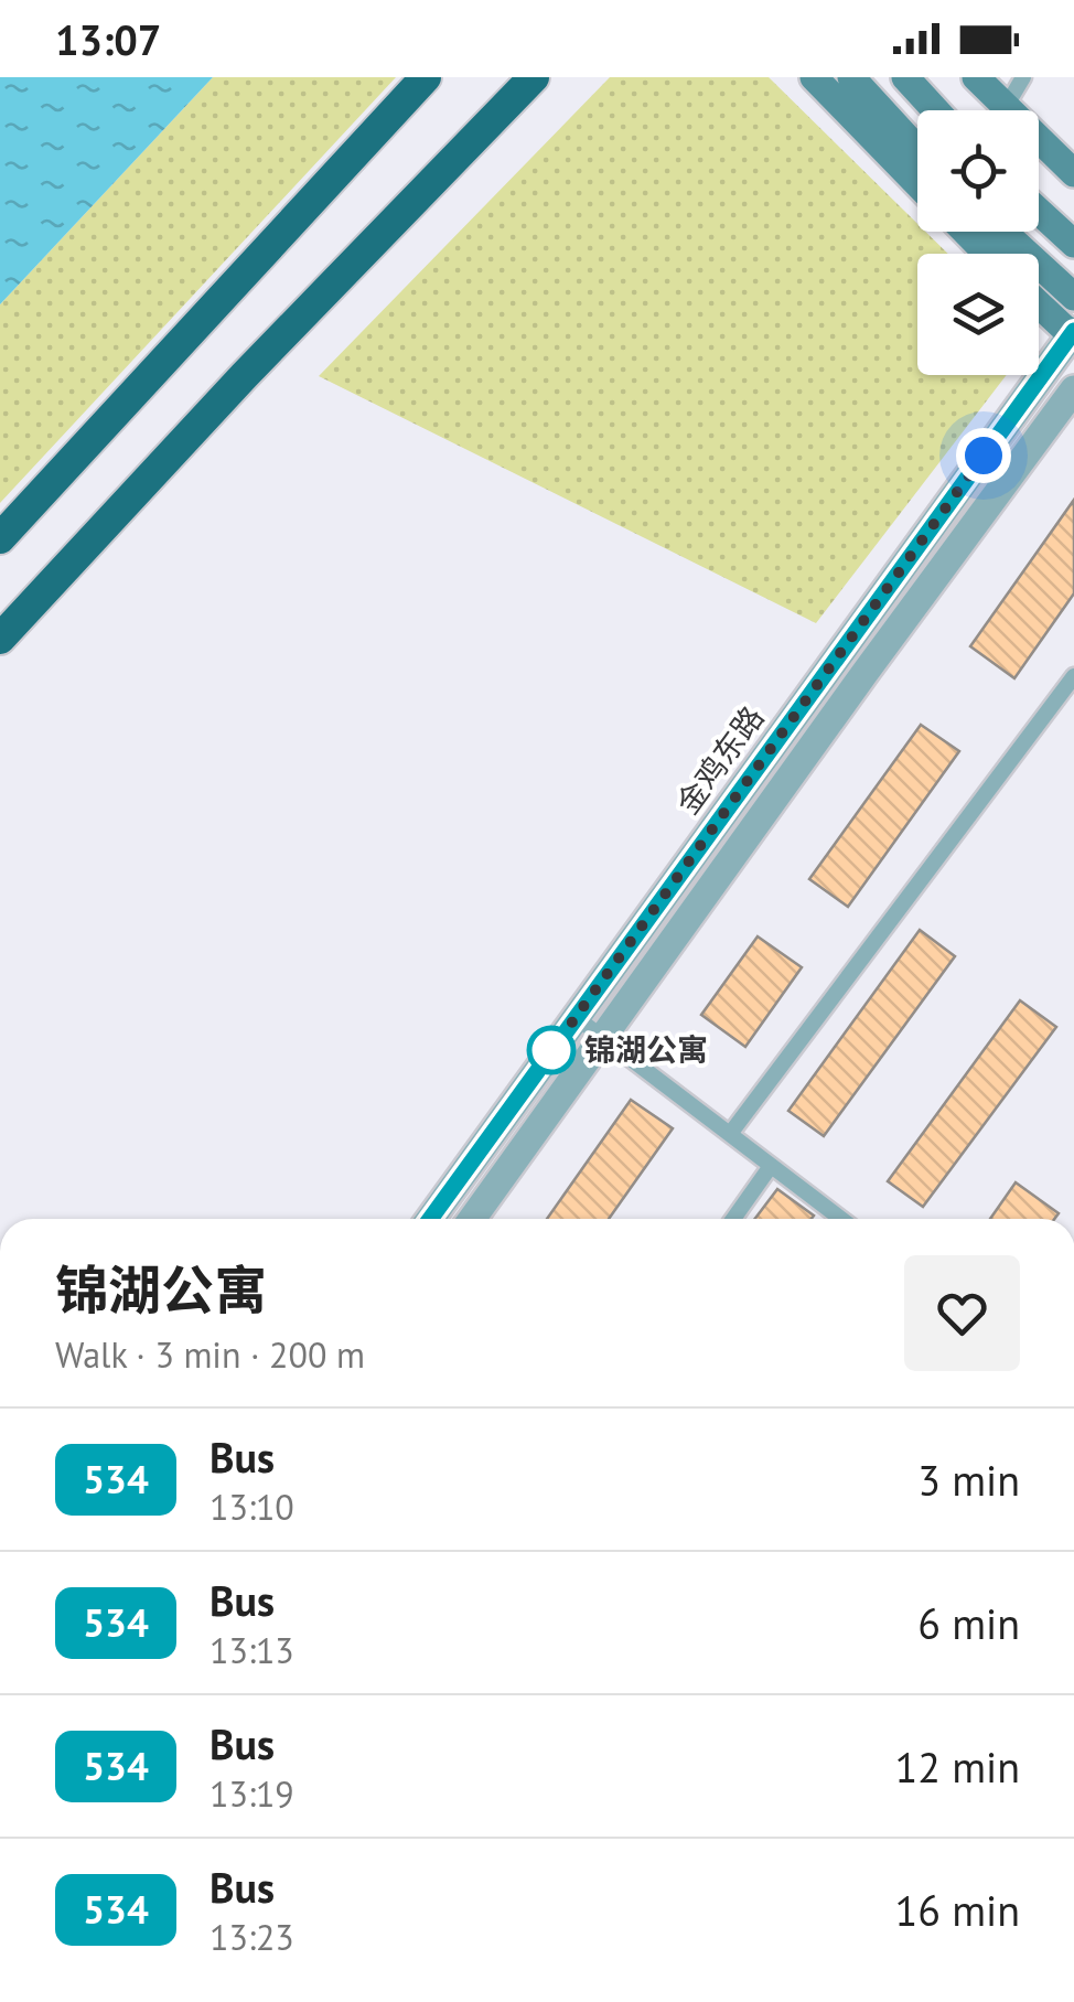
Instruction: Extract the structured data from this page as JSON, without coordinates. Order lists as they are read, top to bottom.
{
  "streets": {
    "street": ["金鸡东路"]
  },
  "places": ["锦湖公寓"],
  "lines": ["bus line 534"],
  "page": {
    "status": "13:07",
    "heading": ["锦湖公寓", "Walk · 3 min · 200 m"],
    "list": [
      {
        "mark": "534",
        "name": "Bus",
        "note": "13:10",
        "value": "3 min"
      },
      {
        "mark": "534",
        "name": "Bus",
        "note": "13:13",
        "value": "6 min"
      },
      {
        "mark": "534",
        "name": "Bus",
        "note": "13:19",
        "value": "12 min"
      },
      {
        "mark": "534",
        "name": "Bus",
        "note": "13:23",
        "value": "16 min"
      }
    ]
  }
}
